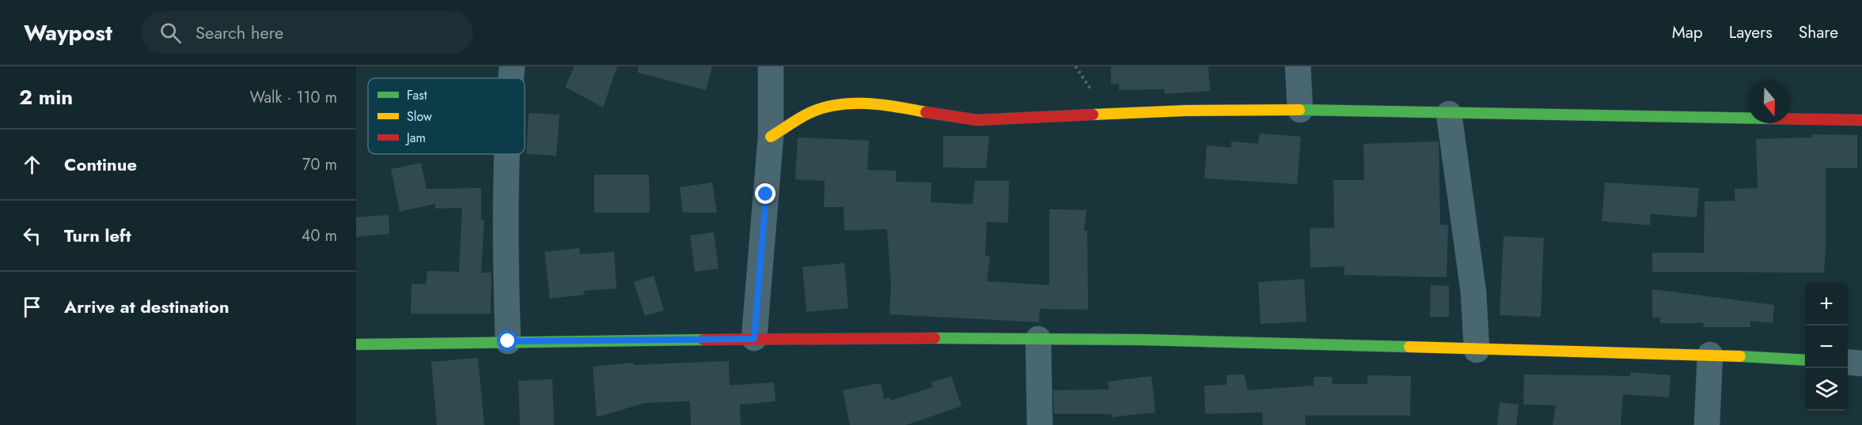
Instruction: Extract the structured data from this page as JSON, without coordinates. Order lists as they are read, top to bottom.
{
  "legend": ["Fast", "Slow", "Jam"],
  "north": "bottom",
  "page": {
    "header": "Waypost",
    "search": "Search here",
    "nav": ["Map", "Layers", "Share"],
    "heading": ["2 min", "Walk · 110 m"],
    "list": [
      ["Continue", "70 m"],
      ["Turn left", "40 m"],
      "Arrive at destination"
    ],
    "map_buttons": ["+", "−"]
  }
}
